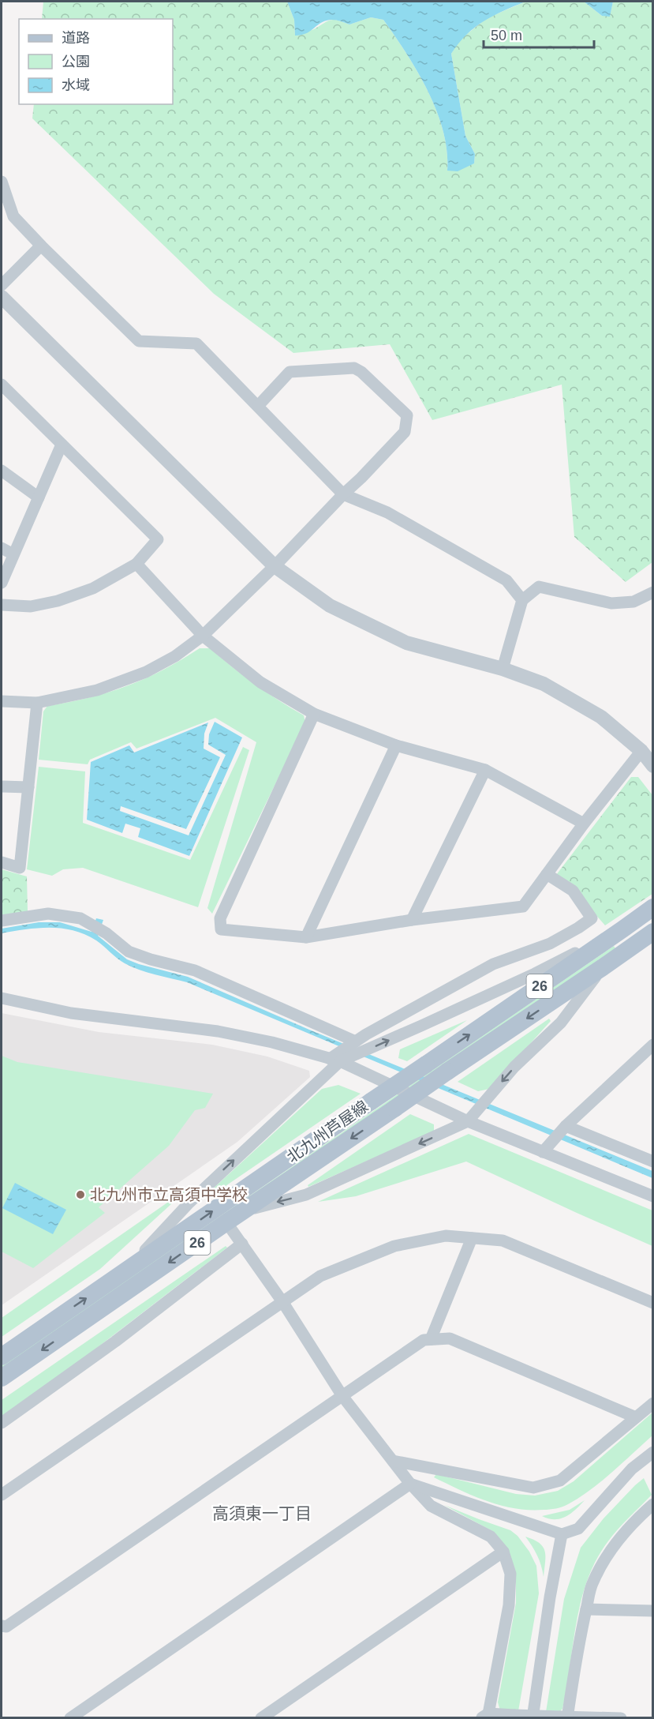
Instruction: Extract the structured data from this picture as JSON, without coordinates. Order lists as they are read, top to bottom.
{
  "streets": {
    "main road": ["26", "北九州芦屋線"]
  },
  "districts": ["高須東一丁目"],
  "places": ["北九州市立高須中学校"],
  "legend": ["道路", "公園", "水域"],
  "scale_bar": "50 m"
}
